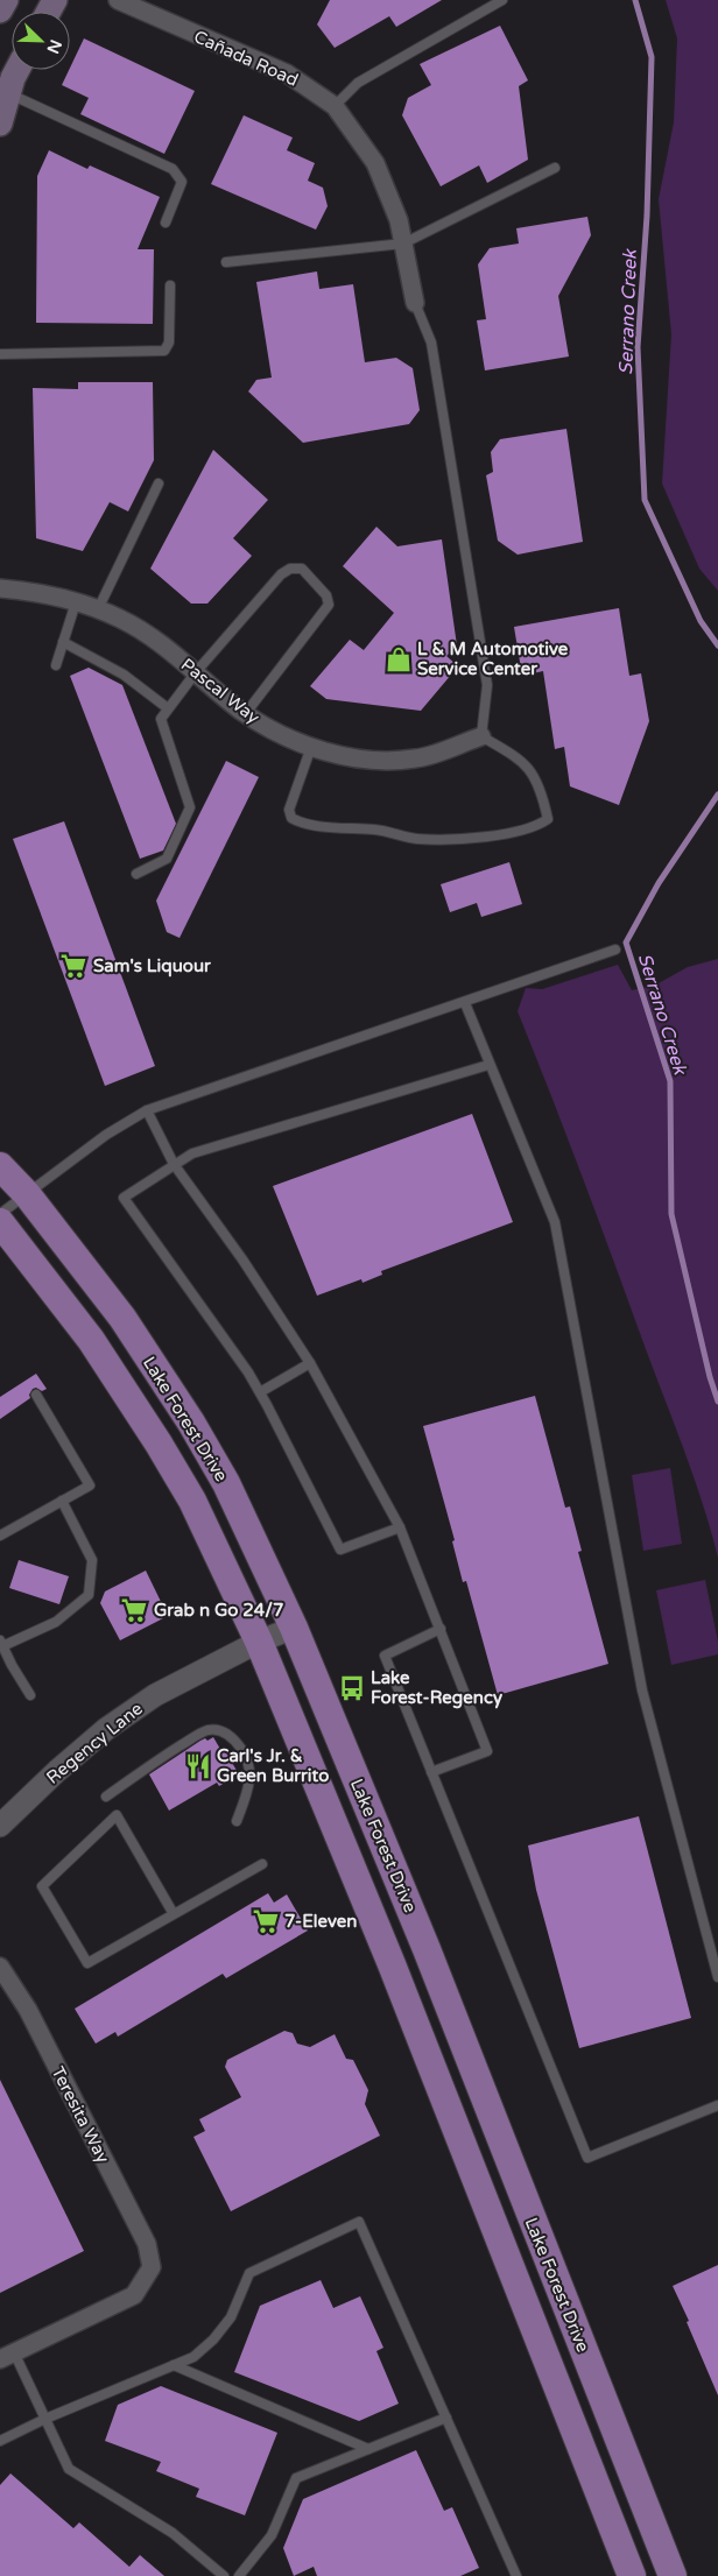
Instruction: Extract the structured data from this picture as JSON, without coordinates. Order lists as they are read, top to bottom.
{
  "streets": {
    "main road": ["Lake Forest Drive"],
    "street": [
      "Cañada Road",
      "Pascal Way",
      "Regency Lane",
      "Teresita Way"
    ]
  },
  "crossings": [
    ["Lake Forest Drive", "Regency Lane"]
  ],
  "water": ["Serrano Creek"],
  "places": {
    "shop": ["L & M Automotive Service Center"],
    "supermarket": ["Sam's Liquour", "Grab n Go 24/7", "7-Eleven"],
    "bus stop": ["Lake Forest-Regency"],
    "restaurant": ["Carl's Jr. & Green Burrito"]
  },
  "north": "bottom right"
}
